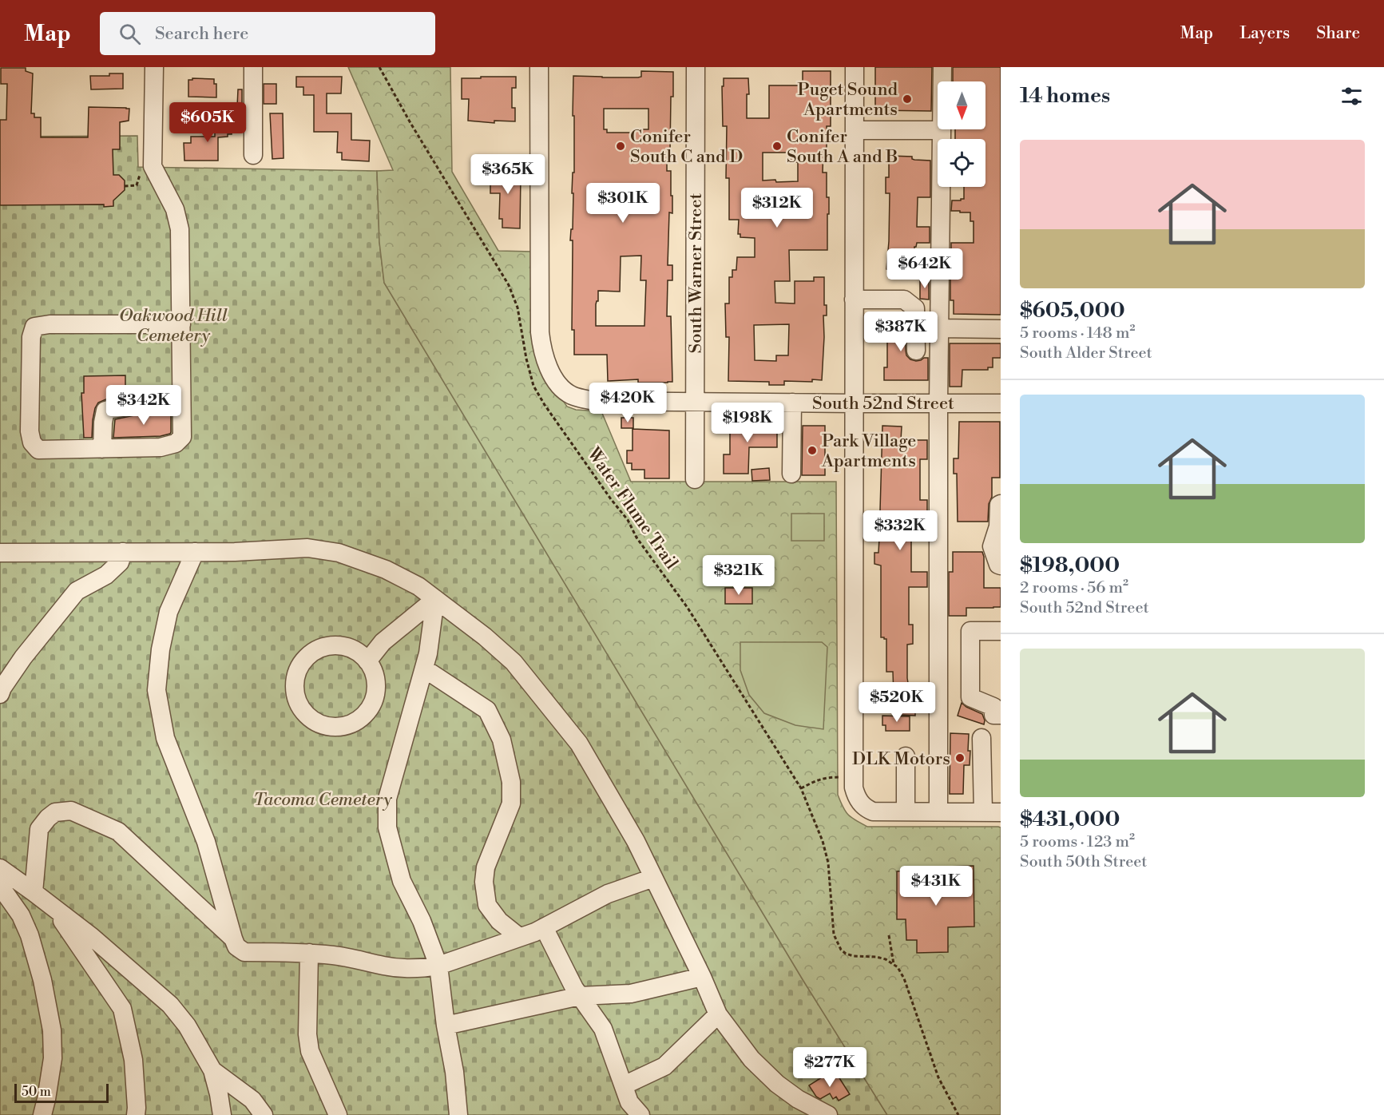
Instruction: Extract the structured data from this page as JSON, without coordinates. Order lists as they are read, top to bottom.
{
  "streets": {
    "street": ["South Warner Street", "South 52nd Street"],
    "path": ["Water Flume Trail"]
  },
  "crossings": [
    ["South Warner Street", "South 52nd Street"]
  ],
  "parks": ["Oakwood Hill Cemetery", "Tacoma Cemetery"],
  "places": [
    "Puget Sound Apartments",
    "Conifer South C and D",
    "Conifer South A and B",
    "Park Village Apartments",
    "DLK Motors"
  ],
  "scale_bar": "50 m",
  "north": "bottom",
  "page": {
    "header": "Map",
    "search": "Search here",
    "nav": ["Map", "Layers", "Share"],
    "heading": "14 homes",
    "price": [
      "$605K",
      "$365K",
      "$301K",
      "$312K",
      "$642K",
      "$387K",
      "$420K",
      "$342K",
      "$198K",
      "$332K",
      "$321K",
      "$520K",
      "$431K",
      "$277K"
    ],
    "list": [
      {
        "name": "$605,000",
        "note": "5 rooms · 148 m² · South Alder Street"
      },
      {
        "name": "$198,000",
        "note": "2 rooms · 56 m² · South 52nd Street"
      },
      {
        "name": "$431,000",
        "note": "5 rooms · 123 m² · South 50th Street"
      }
    ],
    "scale": "50 m"
  }
}
